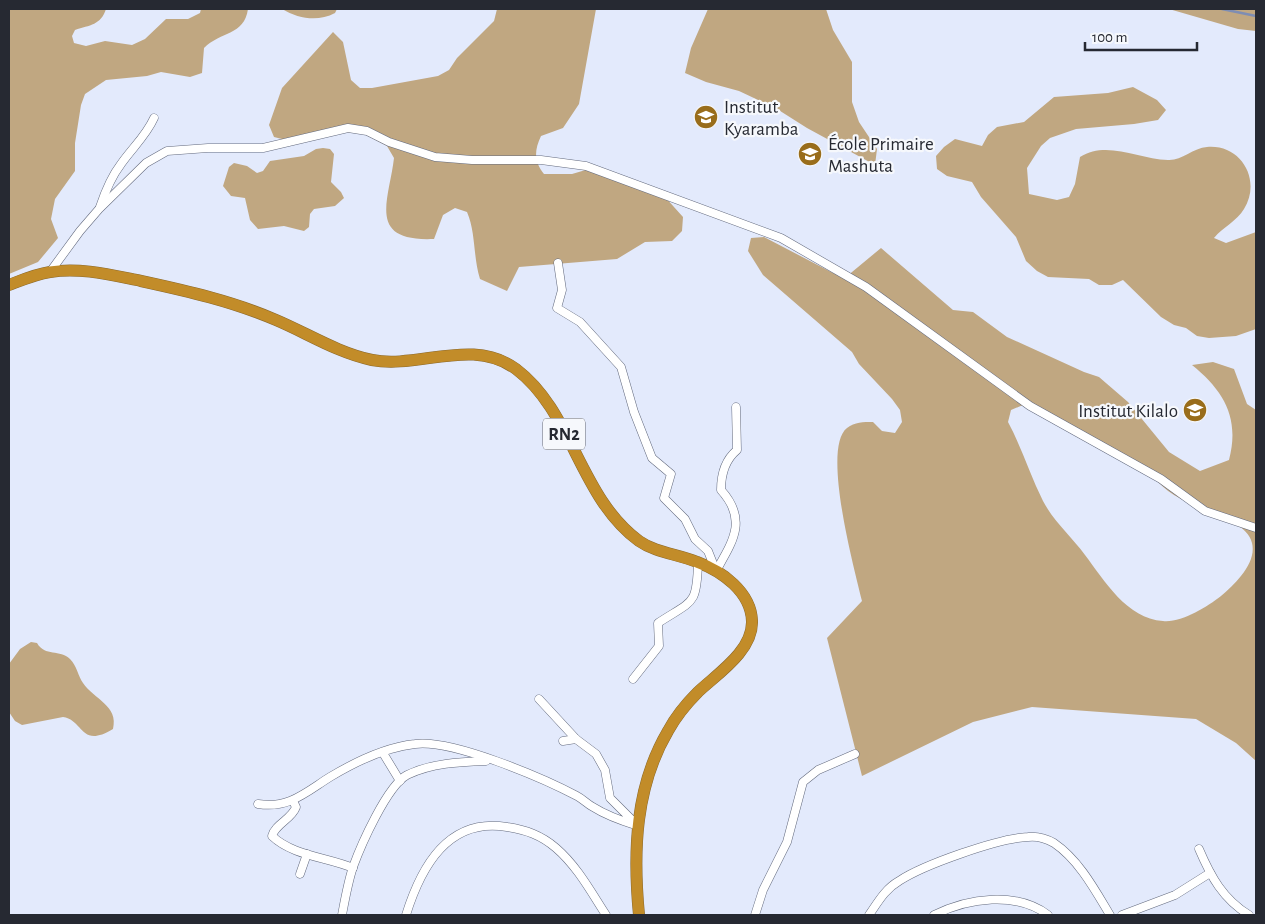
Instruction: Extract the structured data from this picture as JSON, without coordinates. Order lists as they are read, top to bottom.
{
  "streets": {
    "highway": ["RN2"]
  },
  "places": {
    "school or university": ["Institut Kyaramba", "École Primaire Mashuta", "Institut Kilalo"]
  },
  "scale_bar": "100 m"
}
